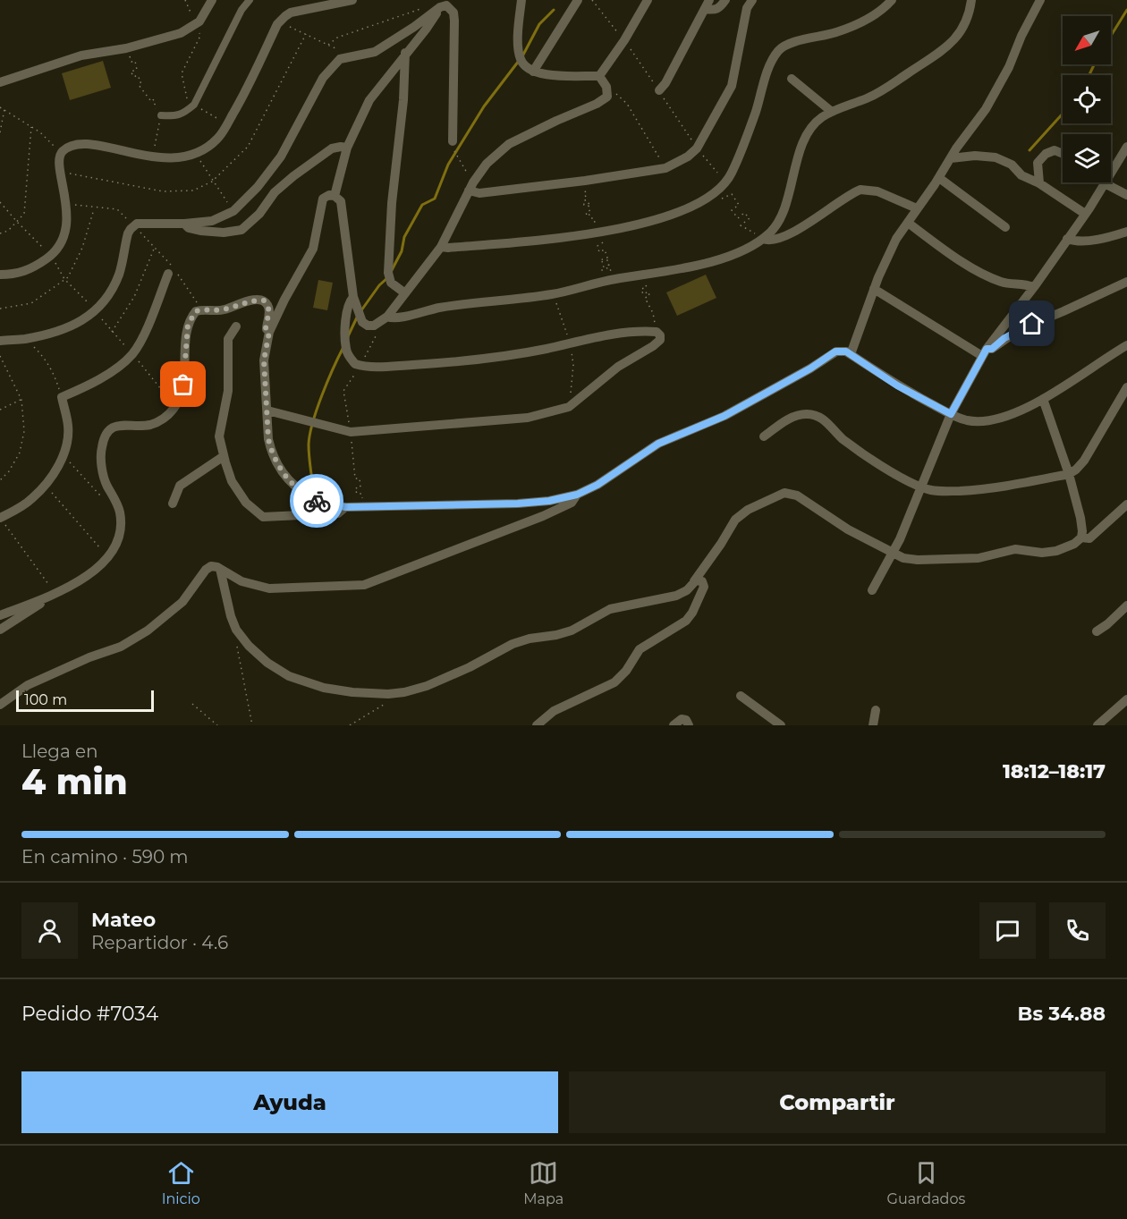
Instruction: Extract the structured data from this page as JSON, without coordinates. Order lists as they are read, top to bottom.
{
  "scale_bar": "100 m",
  "north": "bottom left",
  "page": {
    "scale": "100 m",
    "heading": ["4 min", "Llega en", "18:12–18:17"],
    "panel": [
      "Mateo",
      "Repartidor · 4.6",
      "Pedido #7034",
      "Bs 34.88"
    ],
    "bar": "En camino · 590 m",
    "buttons": ["Ayuda", "Compartir"],
    "tabs": ["Inicio", "Mapa", "Guardados"]
  }
}
